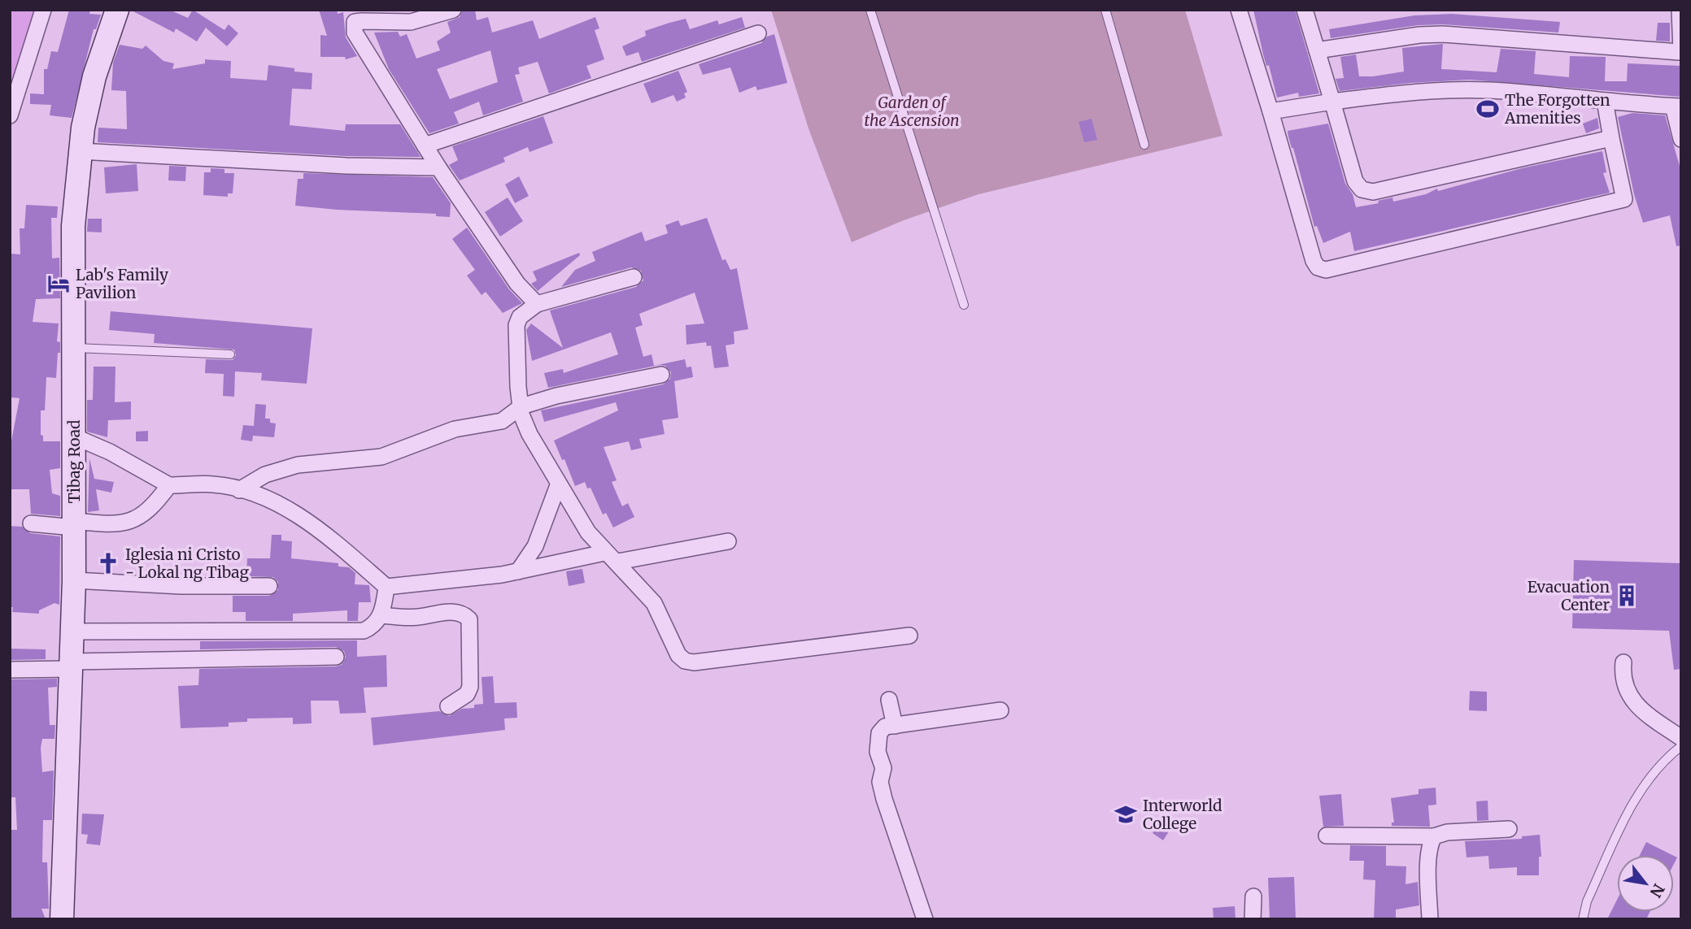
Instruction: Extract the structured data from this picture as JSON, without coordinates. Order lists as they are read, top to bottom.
{
  "streets": {
    "street": ["Tibag Road"]
  },
  "parks": ["Garden of the Ascension"],
  "places": {
    "sports": ["The Forgotten Amenities"],
    "hotel": ["Lab's Family Pavilion"],
    "church": ["Iglesia ni Cristo - Lokal ng Tibag"],
    "building": ["Evacuation Center"],
    "school or university": ["Interworld College"]
  },
  "north": "bottom right"
}
